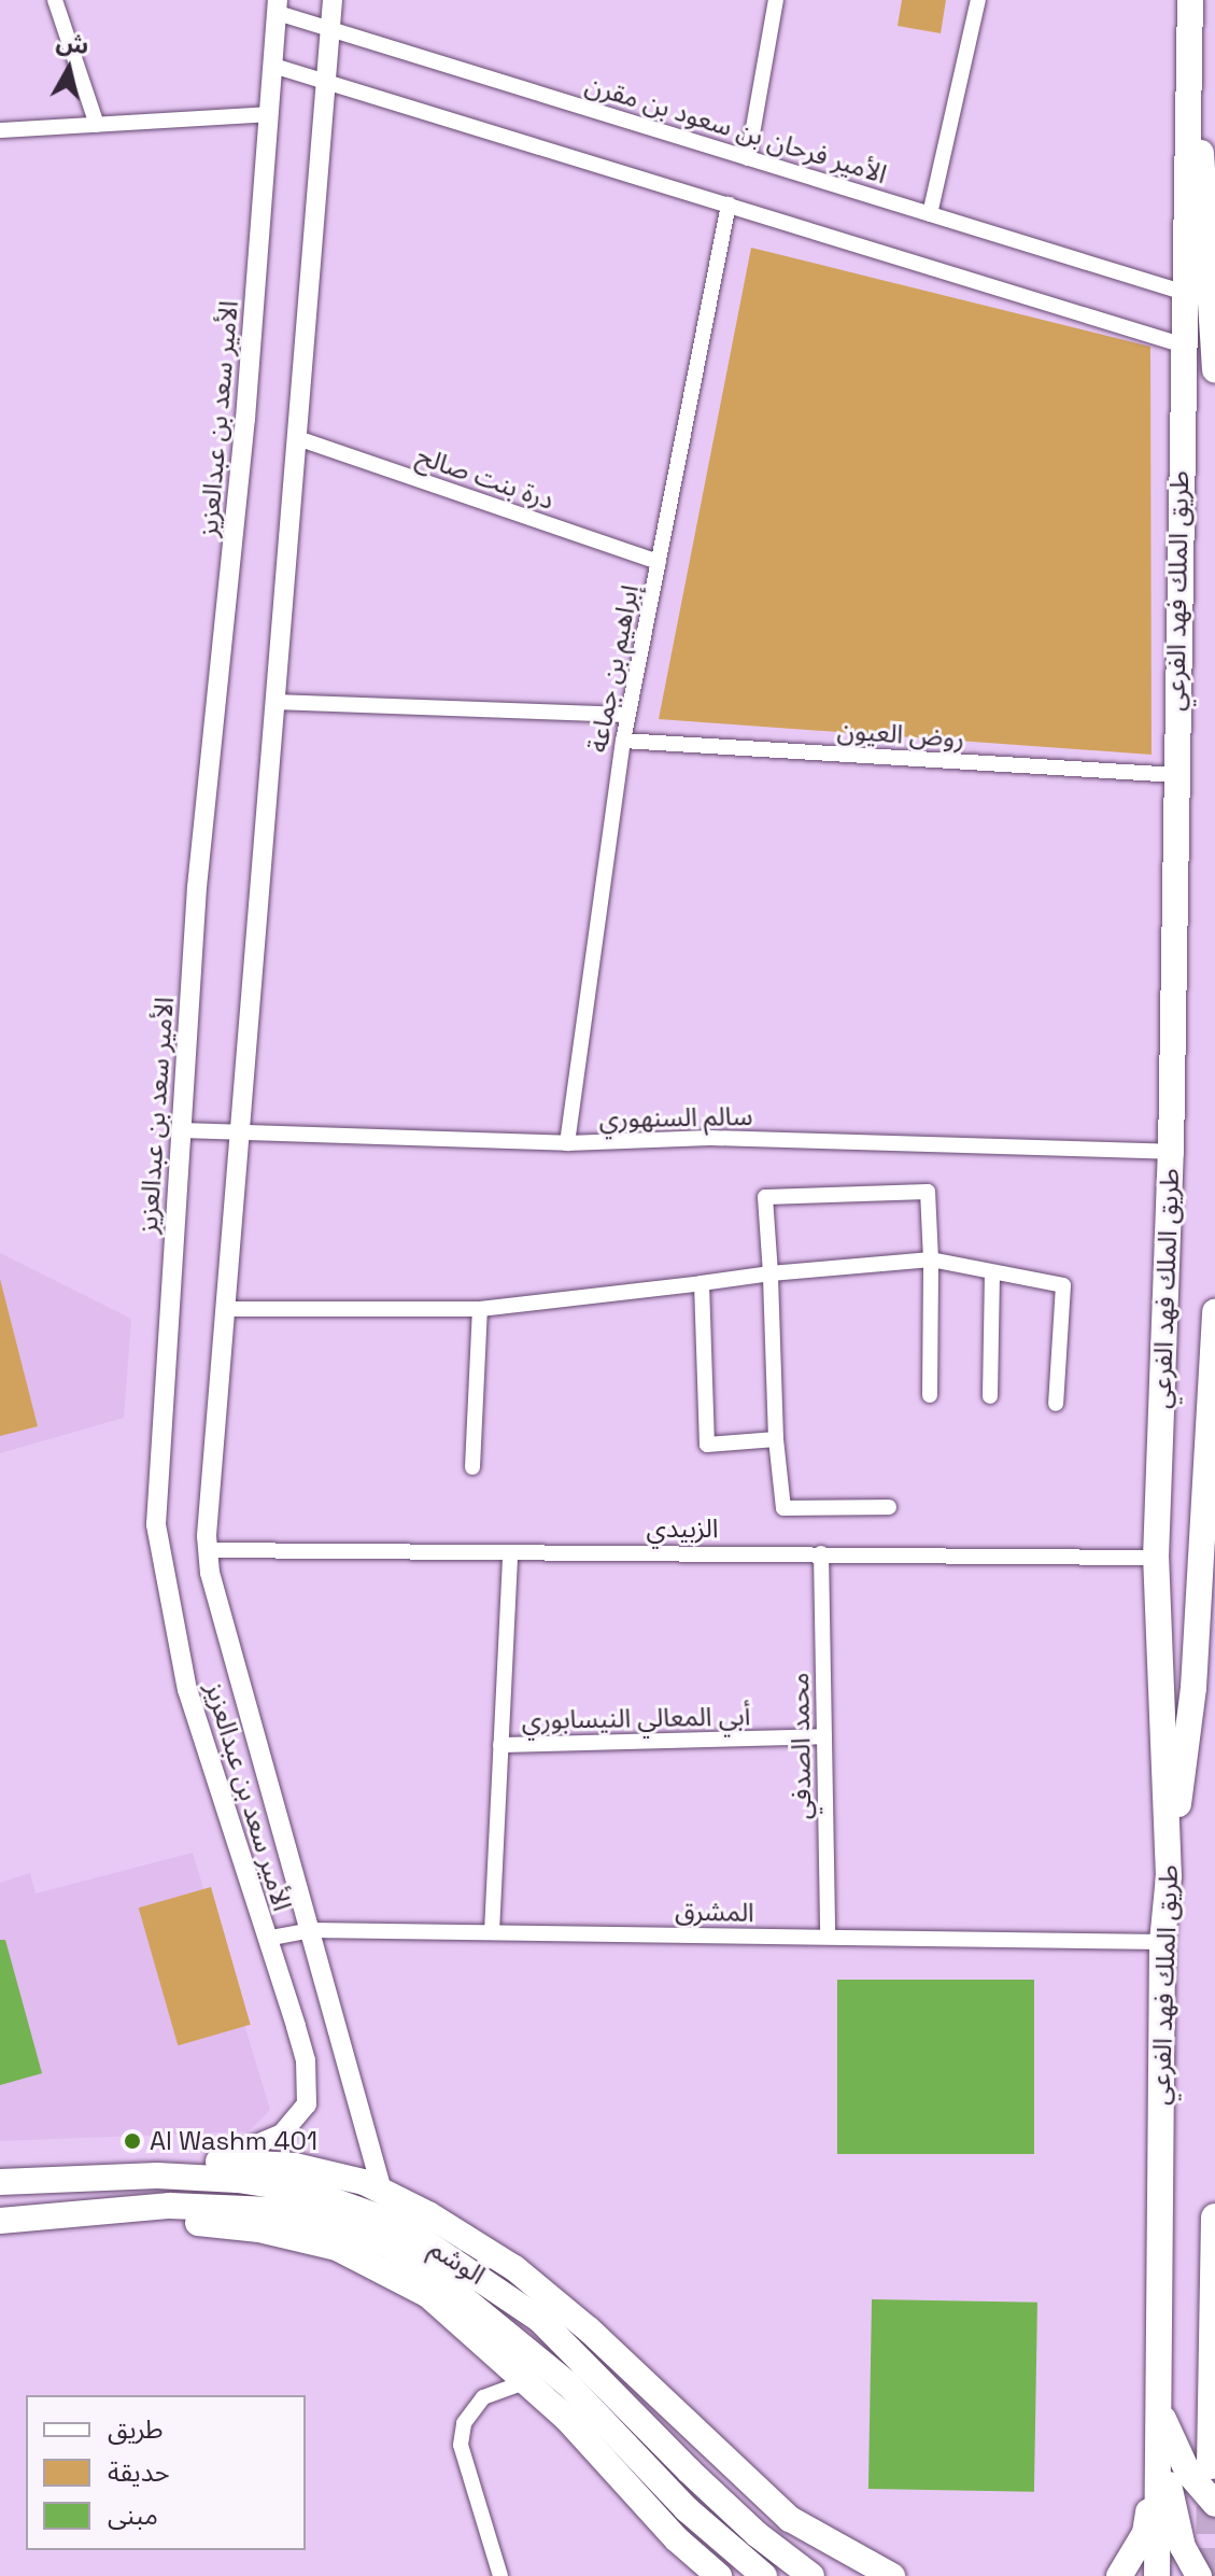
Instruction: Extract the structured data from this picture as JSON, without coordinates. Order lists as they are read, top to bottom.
{
  "streets": {
    "main road": ["طريق الملك فهد الفرعي", "الوشم"],
    "street": [
      "الأمير فرحان بن سعود بن مقرن",
      "الأمير سعد بن عبدالعزيز",
      "درة بنت صالح",
      "إبراهيم بن جماعة",
      "روض العيون",
      "سالم السنهوري",
      "الزبيدي",
      "أبي المعالي النيسابوري",
      "محمد الصدفي",
      "المشرق"
    ]
  },
  "crossings": [
    ["الأمير فرحان بن سعود بن مقرن", "الأمير سعد بن عبدالعزيز"],
    ["الأمير فرحان بن سعود بن مقرن", "طريق الملك فهد الفرعي"],
    ["الأمير سعد بن عبدالعزيز", "درة بنت صالح"],
    ["الأمير سعد بن عبدالعزيز", "سالم السنهوري"],
    ["الأمير سعد بن عبدالعزيز", "الزبيدي"],
    ["الأمير سعد بن عبدالعزيز", "المشرق"],
    ["درة بنت صالح", "إبراهيم بن جماعة"],
    ["طريق الملك فهد الفرعي", "روض العيون"],
    ["طريق الملك فهد الفرعي", "سالم السنهوري"],
    ["طريق الملك فهد الفرعي", "الزبيدي"],
    ["طريق الملك فهد الفرعي", "المشرق"],
    ["إبراهيم بن جماعة", "روض العيون"],
    ["إبراهيم بن جماعة", "سالم السنهوري"],
    ["الزبيدي", "محمد الصدفي"],
    ["أبي المعالي النيسابوري", "محمد الصدفي"],
    ["محمد الصدفي", "المشرق"]
  ],
  "places": ["Al Washm 401"],
  "legend": ["طريق", "حديقة", "مبنى"],
  "north": "top"
}
